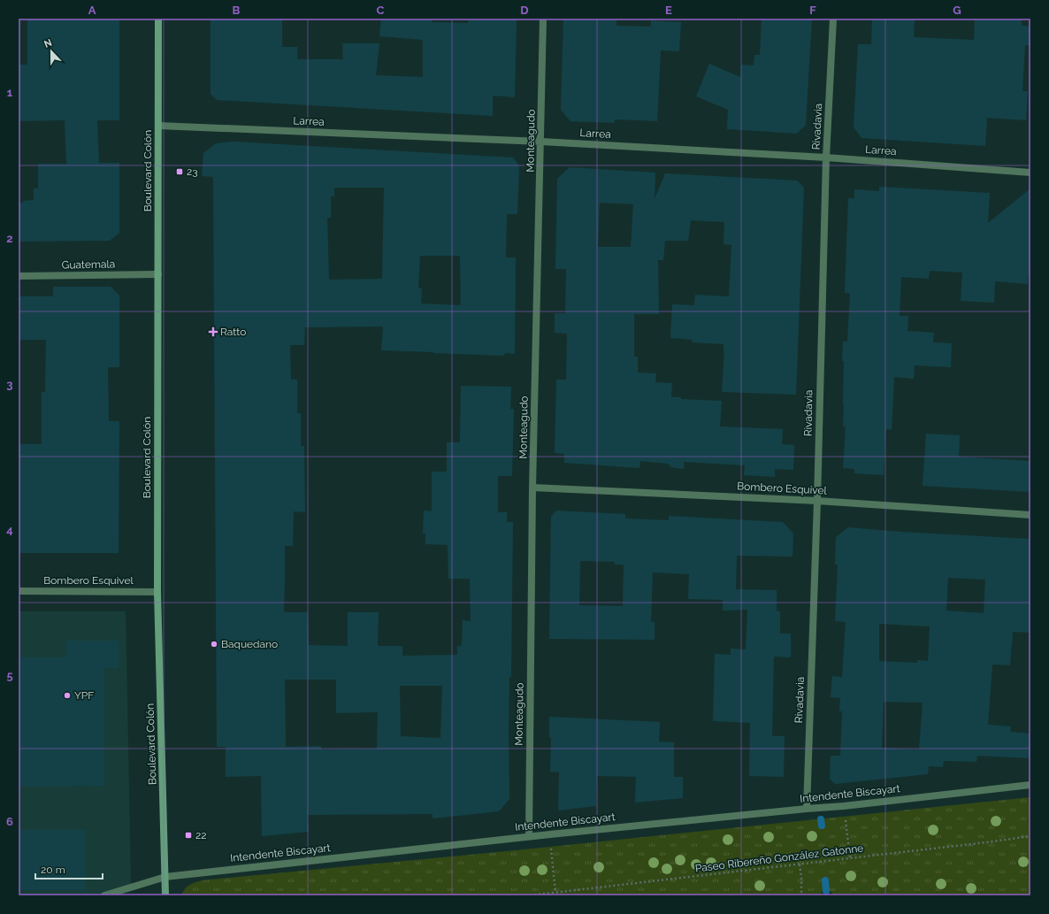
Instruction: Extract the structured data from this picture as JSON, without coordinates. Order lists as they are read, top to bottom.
{
  "streets": {
    "main road": ["Boulevard Colón"],
    "street": [
      "Larrea",
      "Rivadavia",
      "Monteagudo",
      "Guatemala",
      "Bombero Esquivel",
      "Intendente Biscayart"
    ],
    "path": ["Paseo Ribereño González Gatonne"]
  },
  "crossings": [
    ["Larrea", "Rivadavia"],
    ["Larrea", "Monteagudo"],
    ["Larrea", "Boulevard Colón"],
    ["Rivadavia", "Bombero Esquivel"],
    ["Rivadavia", "Intendente Biscayart"],
    ["Monteagudo", "Bombero Esquivel"],
    ["Monteagudo", "Intendente Biscayart"],
    ["Boulevard Colón", "Guatemala"],
    ["Boulevard Colón", "Bombero Esquivel"],
    ["Boulevard Colón", "Intendente Biscayart"]
  ],
  "places": {
    "transit": ["23", "22"],
    "health": ["Ratto"],
    "other": ["Baquedano", "YPF"]
  },
  "scale_bar": "20 m",
  "north": "top",
  "grid": {
    "columns": [
      "A",
      "B",
      "C",
      "D",
      "E",
      "F",
      "G"
    ],
    "rows": [
      "1",
      "2",
      "3",
      "4",
      "5",
      "6"
    ]
  }
}
